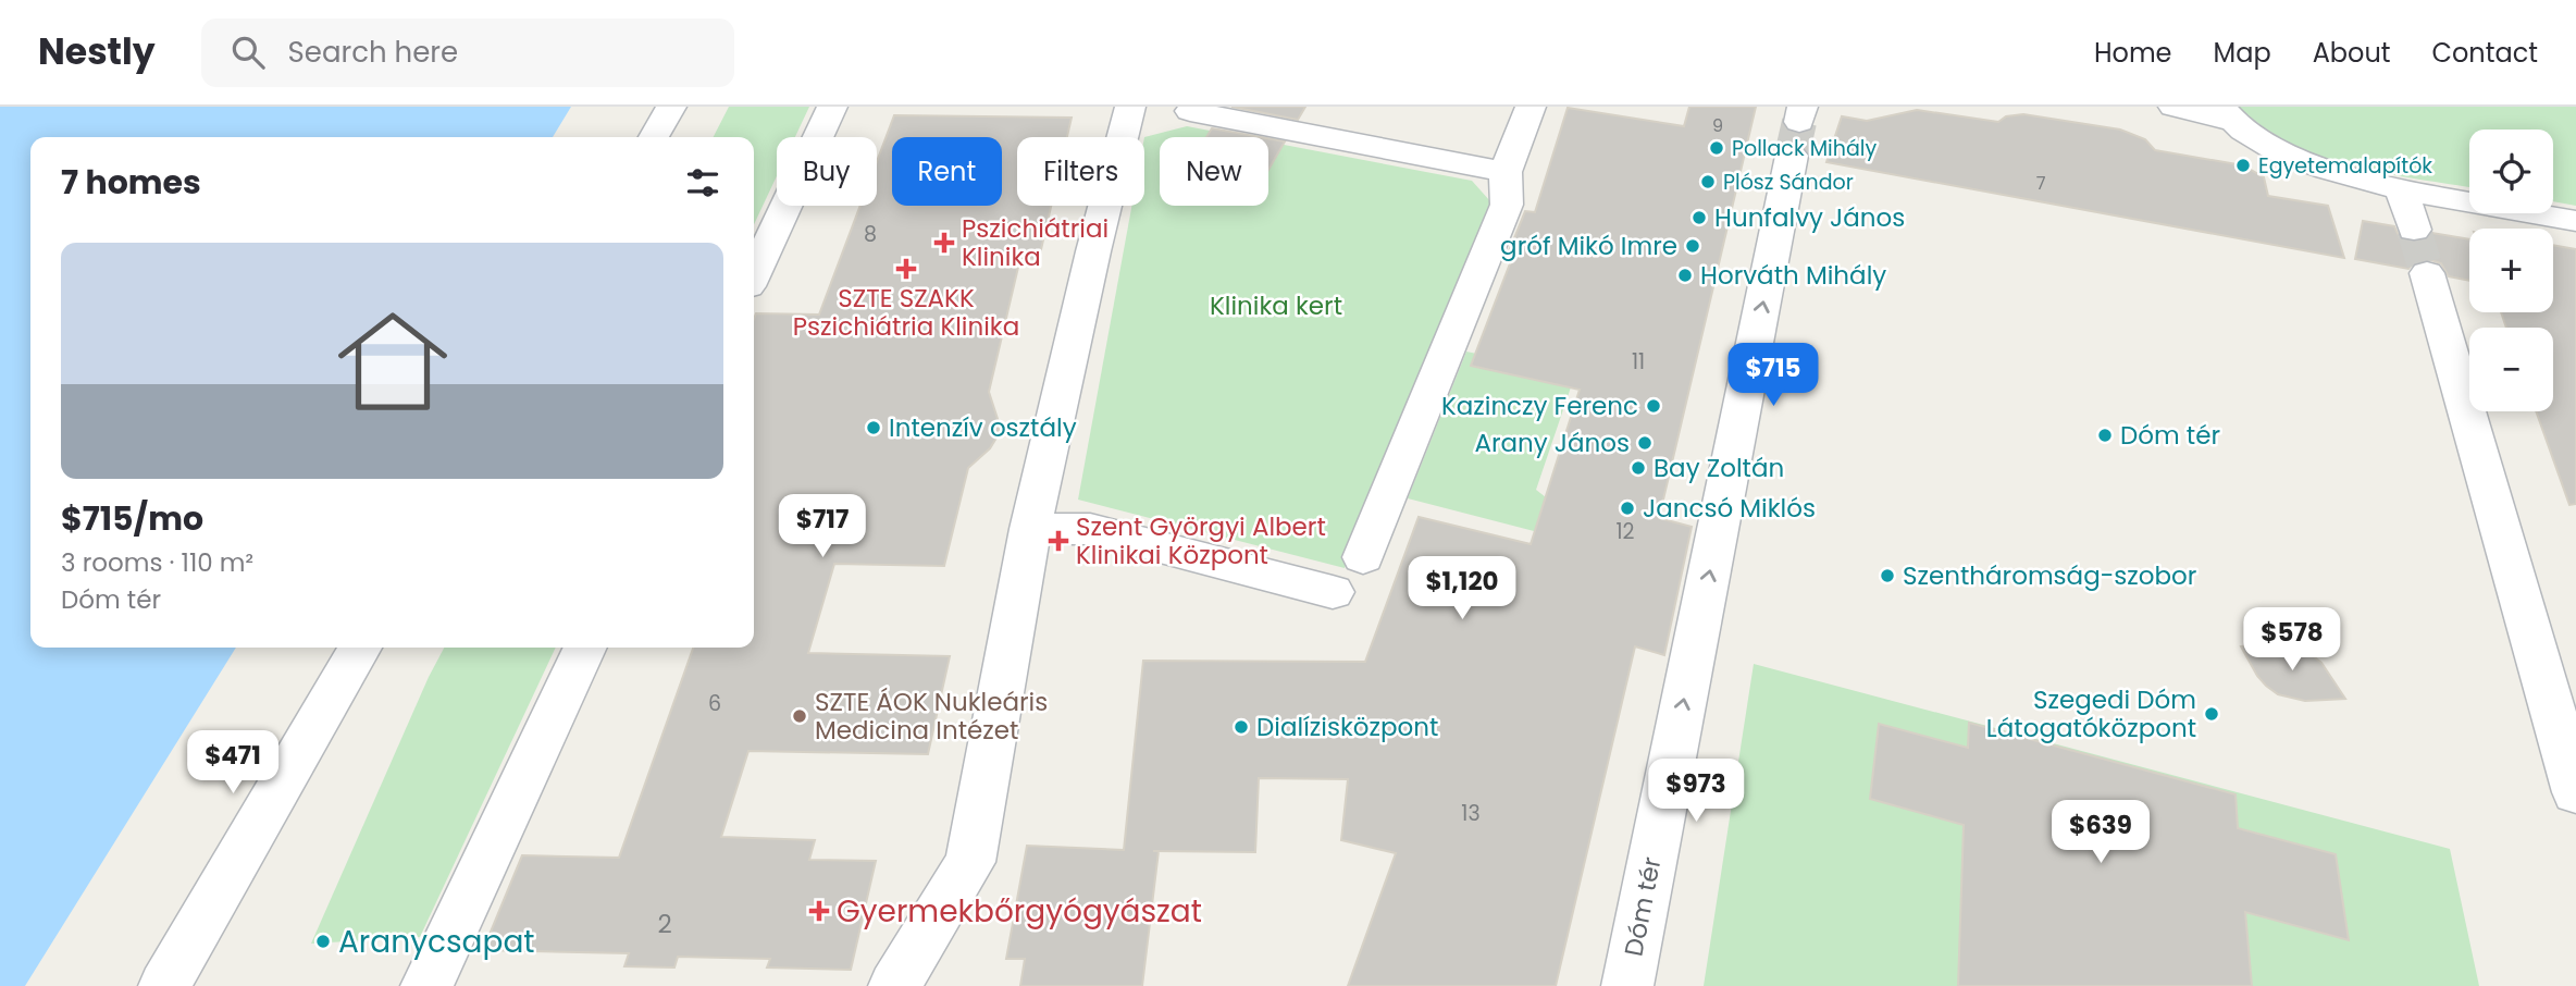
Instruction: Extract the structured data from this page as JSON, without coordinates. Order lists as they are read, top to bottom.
{
  "streets": {
    "street": ["Dóm tér"]
  },
  "parks": ["Klinika kert"],
  "places": {
    "other": [
      "Pollack Mihály",
      "Egyetemalapítók",
      "Plósz Sándor",
      "Hunfalvy János",
      "gróf Mikó Imre",
      "Horváth Mihály",
      "Kazinczy Ferenc",
      "Intenzív osztály",
      "Dóm tér",
      "Arany János",
      "Bay Zoltán",
      "Jancsó Miklós",
      "Szentháromság-szobor",
      "Szegedi Dóm Látogatóközpont",
      "SZTE ÁOK Nukleáris Medicina Intézet",
      "Dialízisközpont",
      "Aranycsapat"
    ],
    "health": [
      "Pszichiátriai Klinika",
      "SZTE SZAKK Pszichiátria Klinika",
      "Szent Györgyi Albert Klinikai Központ",
      "Gyermekbőrgyógyászat"
    ]
  },
  "house_numbers": [
    "9",
    "7",
    "8",
    "11",
    "12",
    "6",
    "13",
    "2"
  ],
  "page": {
    "header": "Nestly",
    "search": "Search here",
    "nav": [
      "Home",
      "Map",
      "About",
      "Contact"
    ],
    "map_buttons": ["+", "−"],
    "chip": [
      "Buy",
      "Rent",
      "Filters",
      "New"
    ],
    "heading": "7 homes",
    "list": [
      {
        "name": "$715/mo",
        "note": "3 rooms · 110 m² · Dóm tér"
      }
    ],
    "price": [
      "$715",
      "$717",
      "$1,120",
      "$578",
      "$471",
      "$973",
      "$639"
    ]
  }
}
